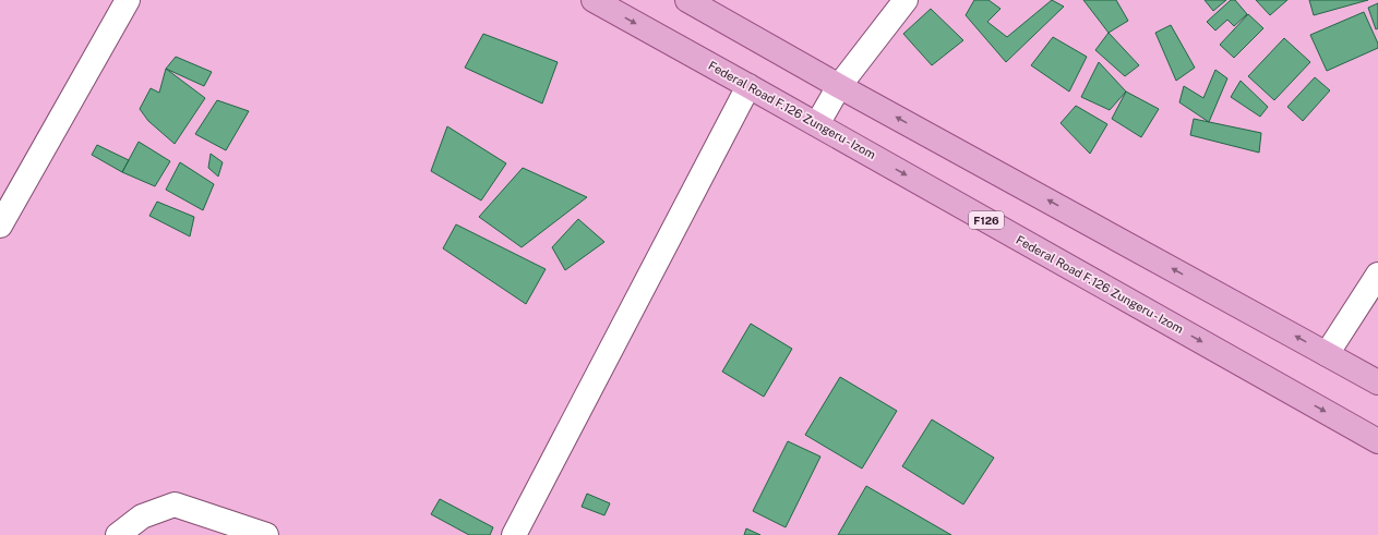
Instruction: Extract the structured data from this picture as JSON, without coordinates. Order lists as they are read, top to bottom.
{
  "streets": {
    "main road": ["Federal Road F.126 Zungeru - Izom", "F126"]
  }
}
